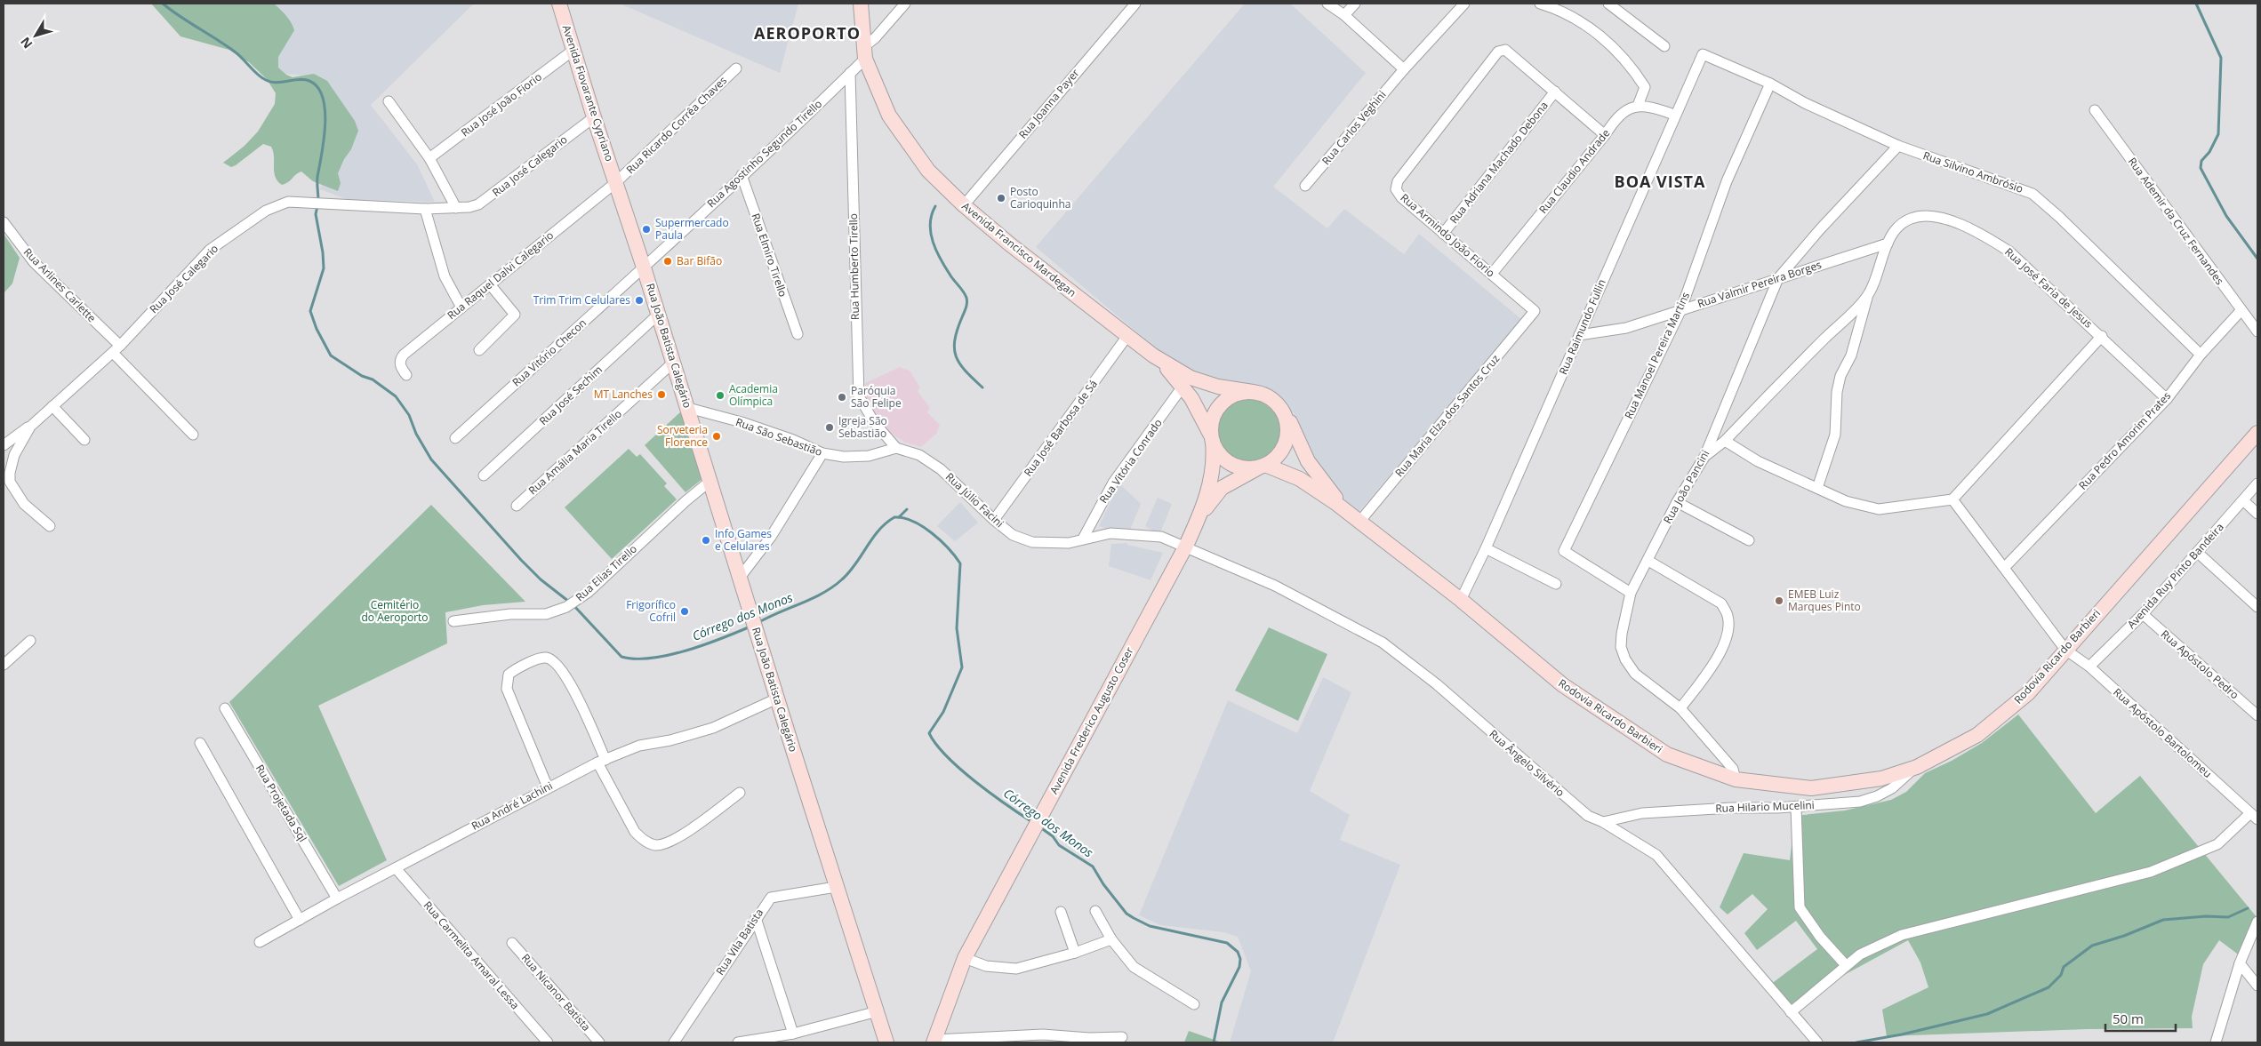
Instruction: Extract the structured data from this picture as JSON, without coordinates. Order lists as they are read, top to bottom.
{
  "streets": {
    "main road": [
      "Avenida Fiovarante Cypriano",
      "Avenida Francisco Mardegan",
      "Rua João Batista Calegário",
      "Rodovia Ricardo Barbieri",
      "Avenida Frederico Augusto Coser"
    ],
    "street": [
      "Rua Joanna Payer",
      "Rua José João Fiorio",
      "Rua Ricardo Corrêa Chaves",
      "Rua Carlos Veghini",
      "Rua Agostinho Segundo Tirello",
      "Rua Adriana Machado Debona",
      "Rua José Calegario",
      "Rua Claudio Andrade",
      "Rua Silvino Ambrósio",
      "Rua Ademir da Cruz Fernandes",
      "Rua Armindo João Fiorio",
      "Rua Elmiro Tirello",
      "Rua Humberto Tirello",
      "Rua Raquel Dalvi Calegario",
      "Rua Valmir Pereira Borges",
      "Rua Arlines Carlette",
      "Rua José Faria de Jesus",
      "Rua Raimundo Fullin",
      "Rua Vitório Checon",
      "Rua Manoel Pereira Martins",
      "Rua José Sechim",
      "Rua Maria Elza dos Santos Cruz",
      "Rua José Barbosa de Sá",
      "Rua São Sebastião",
      "Rua Pedro Amorim Prates",
      "Rua Amália Maria Tirello",
      "Rua Vitória Conrado",
      "Rua João Pancini",
      "Rua Júlio Facini",
      "Rua Elias Tirello",
      "Avenida Ruy Pinto Bandeira",
      "Rua Apóstolo Pedro",
      "Rua Apóstolo Bartolomeu",
      "Rua Ângelo Silvério",
      "Rua Projetada Sql",
      "Rua André Lachini",
      "Rua Hilario Mucelini",
      "Rua Vila Batista",
      "Rua Carmelita Amaral Lessa",
      "Rua Nicanor Batista"
    ]
  },
  "crossings": [
    ["Avenida Fiovarante Cypriano", "Rua José João Fiorio"],
    ["Avenida Fiovarante Cypriano", "Rua Ricardo Corrêa Chaves"],
    ["Avenida Fiovarante Cypriano", "Rua José Calegario"],
    ["Avenida Fiovarante Cypriano", "Rua Raquel Dalvi Calegario"],
    ["Avenida Fiovarante Cypriano", "Rua João Batista Calegário"],
    ["Rua Joanna Payer", "Avenida Francisco Mardegan"],
    ["Rua Ricardo Corrêa Chaves", "Rua Raquel Dalvi Calegario"],
    ["Rua Ricardo Corrêa Chaves", "Rua João Batista Calegário"],
    ["Rua Agostinho Segundo Tirello", "Avenida Francisco Mardegan"],
    ["Rua Agostinho Segundo Tirello", "Rua Elmiro Tirello"],
    ["Rua Agostinho Segundo Tirello", "Rua Humberto Tirello"],
    ["Rua Agostinho Segundo Tirello", "Rua João Batista Calegário"],
    ["Rua Agostinho Segundo Tirello", "Rua Vitório Checon"],
    ["Rua Adriana Machado Debona", "Rua Armindo João Fiorio"],
    ["Rua José Calegario", "Rua Arlines Carlette"],
    ["Rua Claudio Andrade", "Rua Armindo João Fiorio"],
    ["Rua Silvino Ambrósio", "Rua Raimundo Fullin"],
    ["Rua Silvino Ambrósio", "Rua Manoel Pereira Martins"],
    ["Rua Silvino Ambrósio", "Rua Pedro Amorim Prates"],
    ["Rua Silvino Ambrósio", "Rua João Pancini"],
    ["Rua Ademir da Cruz Fernandes", "Rua Pedro Amorim Prates"],
    ["Rua Armindo João Fiorio", "Rua Maria Elza dos Santos Cruz"],
    ["Avenida Francisco Mardegan", "Rua José Barbosa de Sá"],
    ["Avenida Francisco Mardegan", "Rua Vitória Conrado"],
    ["Avenida Francisco Mardegan", "Avenida Frederico Augusto Coser"],
    ["Rua Humberto Tirello", "Rua São Sebastião"],
    ["Rua Humberto Tirello", "Rua Júlio Facini"],
    ["Rua Raquel Dalvi Calegario", "Rua João Batista Calegário"],
    ["Rua Valmir Pereira Borges", "Rua José Faria de Jesus"],
    ["Rua Valmir Pereira Borges", "Rua Raimundo Fullin"],
    ["Rua Valmir Pereira Borges", "Rua Manoel Pereira Martins"],
    ["Rua Valmir Pereira Borges", "Rua João Pancini"],
    ["Rua José Faria de Jesus", "Rua Pedro Amorim Prates"],
    ["Rua José Faria de Jesus", "Rua João Pancini"],
    ["Rua Raimundo Fullin", "Rodovia Ricardo Barbieri"],
    ["Rua João Batista Calegário", "Rua Vitório Checon"],
    ["Rua João Batista Calegário", "Rua José Sechim"],
    ["Rua João Batista Calegário", "Rua São Sebastião"],
    ["Rua João Batista Calegário", "Rua Amália Maria Tirello"],
    ["Rua João Batista Calegário", "Rua Elias Tirello"],
    ["Rua João Batista Calegário", "Rua André Lachini"],
    ["Rua João Batista Calegário", "Rua Vila Batista"],
    ["Rua Manoel Pereira Martins", "Rua João Pancini"],
    ["Rua Maria Elza dos Santos Cruz", "Rodovia Ricardo Barbieri"],
    ["Rua José Barbosa de Sá", "Rua Júlio Facini"],
    ["Rua São Sebastião", "Rua Júlio Facini"],
    ["Rua Pedro Amorim Prates", "Rua Apóstolo Bartolomeu"],
    ["Rua Vitória Conrado", "Rua Júlio Facini"],
    ["Rua João Pancini", "Rodovia Ricardo Barbieri"],
    ["Rua Júlio Facini", "Avenida Frederico Augusto Coser"],
    ["Rua Júlio Facini", "Rua Ângelo Silvério"],
    ["Avenida Ruy Pinto Bandeira", "Rua Apóstolo Pedro"],
    ["Avenida Ruy Pinto Bandeira", "Rua Apóstolo Bartolomeu"],
    ["Rodovia Ricardo Barbieri", "Rua Apóstolo Bartolomeu"],
    ["Rodovia Ricardo Barbieri", "Rua Hilario Mucelini"],
    ["Avenida Frederico Augusto Coser", "Rua Ângelo Silvério"],
    ["Rua Ângelo Silvério", "Rua Hilario Mucelini"],
    ["Rua Projetada Sql", "Rua André Lachini"],
    ["Rua André Lachini", "Rua Carmelita Amaral Lessa"]
  ],
  "districts": ["AEROPORTO", "BOA VISTA"],
  "water": ["Córrego dos Monos"],
  "parks": ["Cemitério do Aeroporto"],
  "places": [
    "Posto Carioquinha",
    "Supermercado Paula",
    "Bar Bifão",
    "Trim Trim Celulares",
    "MT Lanches",
    "Academia Olímpica",
    "Paróquia São Felipe",
    "Igreja São Sebastião",
    "Sorveteria Florence",
    "Info Games e Celulares",
    "EMEB Luiz Marques Pinto",
    "Frigorífico Cofril"
  ],
  "scale_bar": "50 m",
  "north": "bottom left"
}
